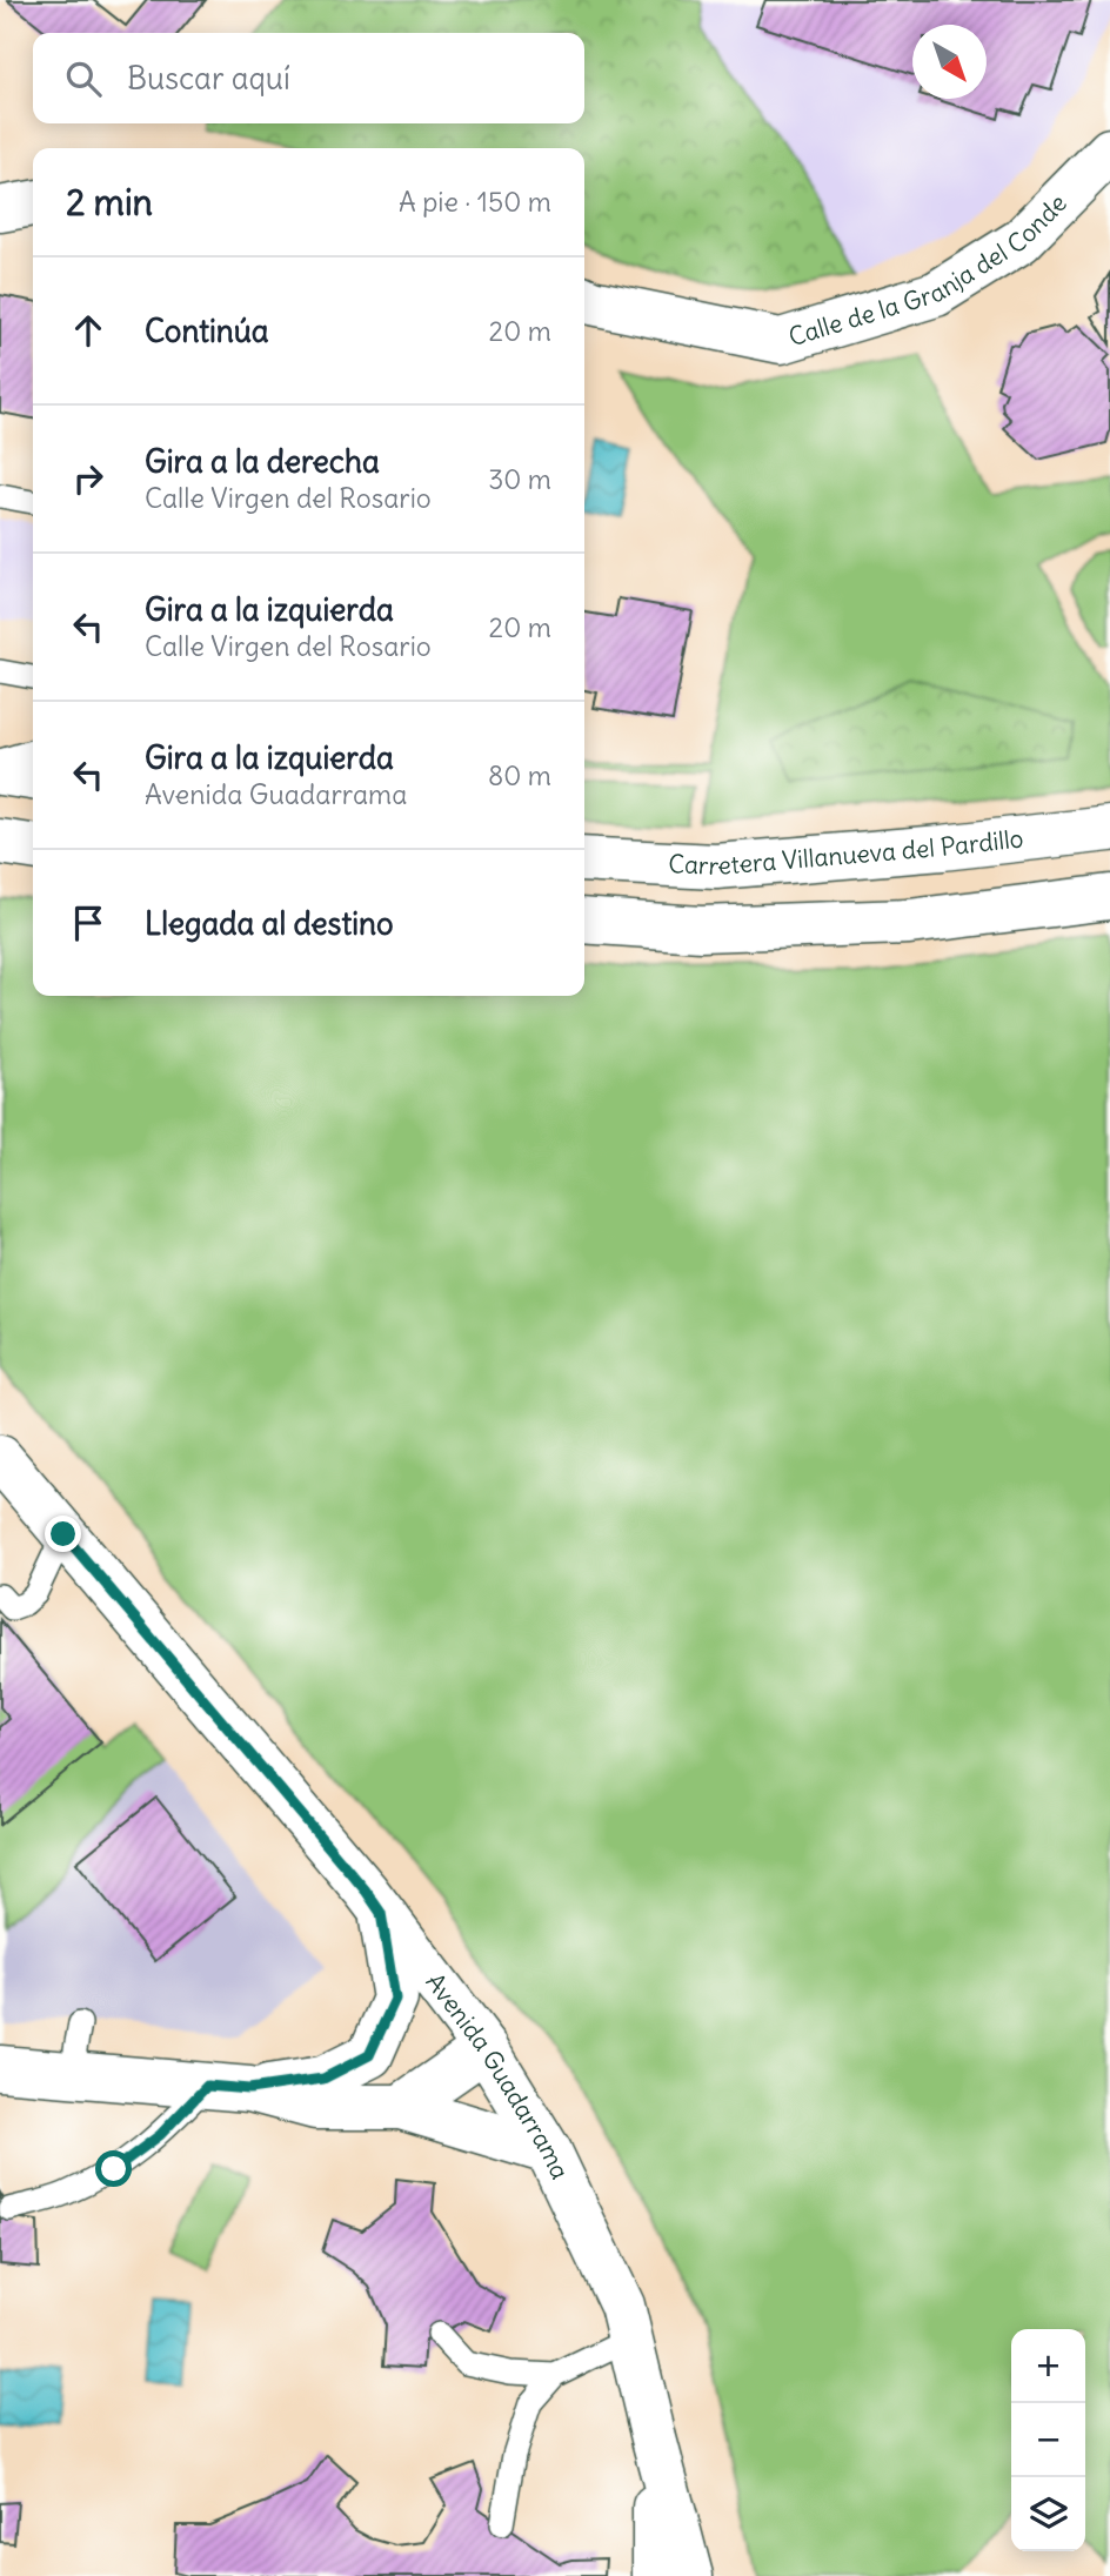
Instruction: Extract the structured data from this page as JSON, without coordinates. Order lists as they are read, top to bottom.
{
  "streets": {
    "street": ["Calle de la Granja del Conde", "Carretera Villanueva del Pardillo", "Avenida Guadarrama"]
  },
  "north": "bottom right",
  "page": {
    "search": "Buscar aquí",
    "heading": ["2 min", "A pie · 150 m"],
    "list": [
      ["Continúa", "20 m"],
      ["Gira a la derecha", "Calle Virgen del Rosario", "30 m"],
      ["Gira a la izquierda", "Calle Virgen del Rosario", "20 m"],
      ["Gira a la izquierda", "Avenida Guadarrama", "80 m"],
      "Llegada al destino"
    ],
    "map_buttons": ["+", "−"]
  }
}
